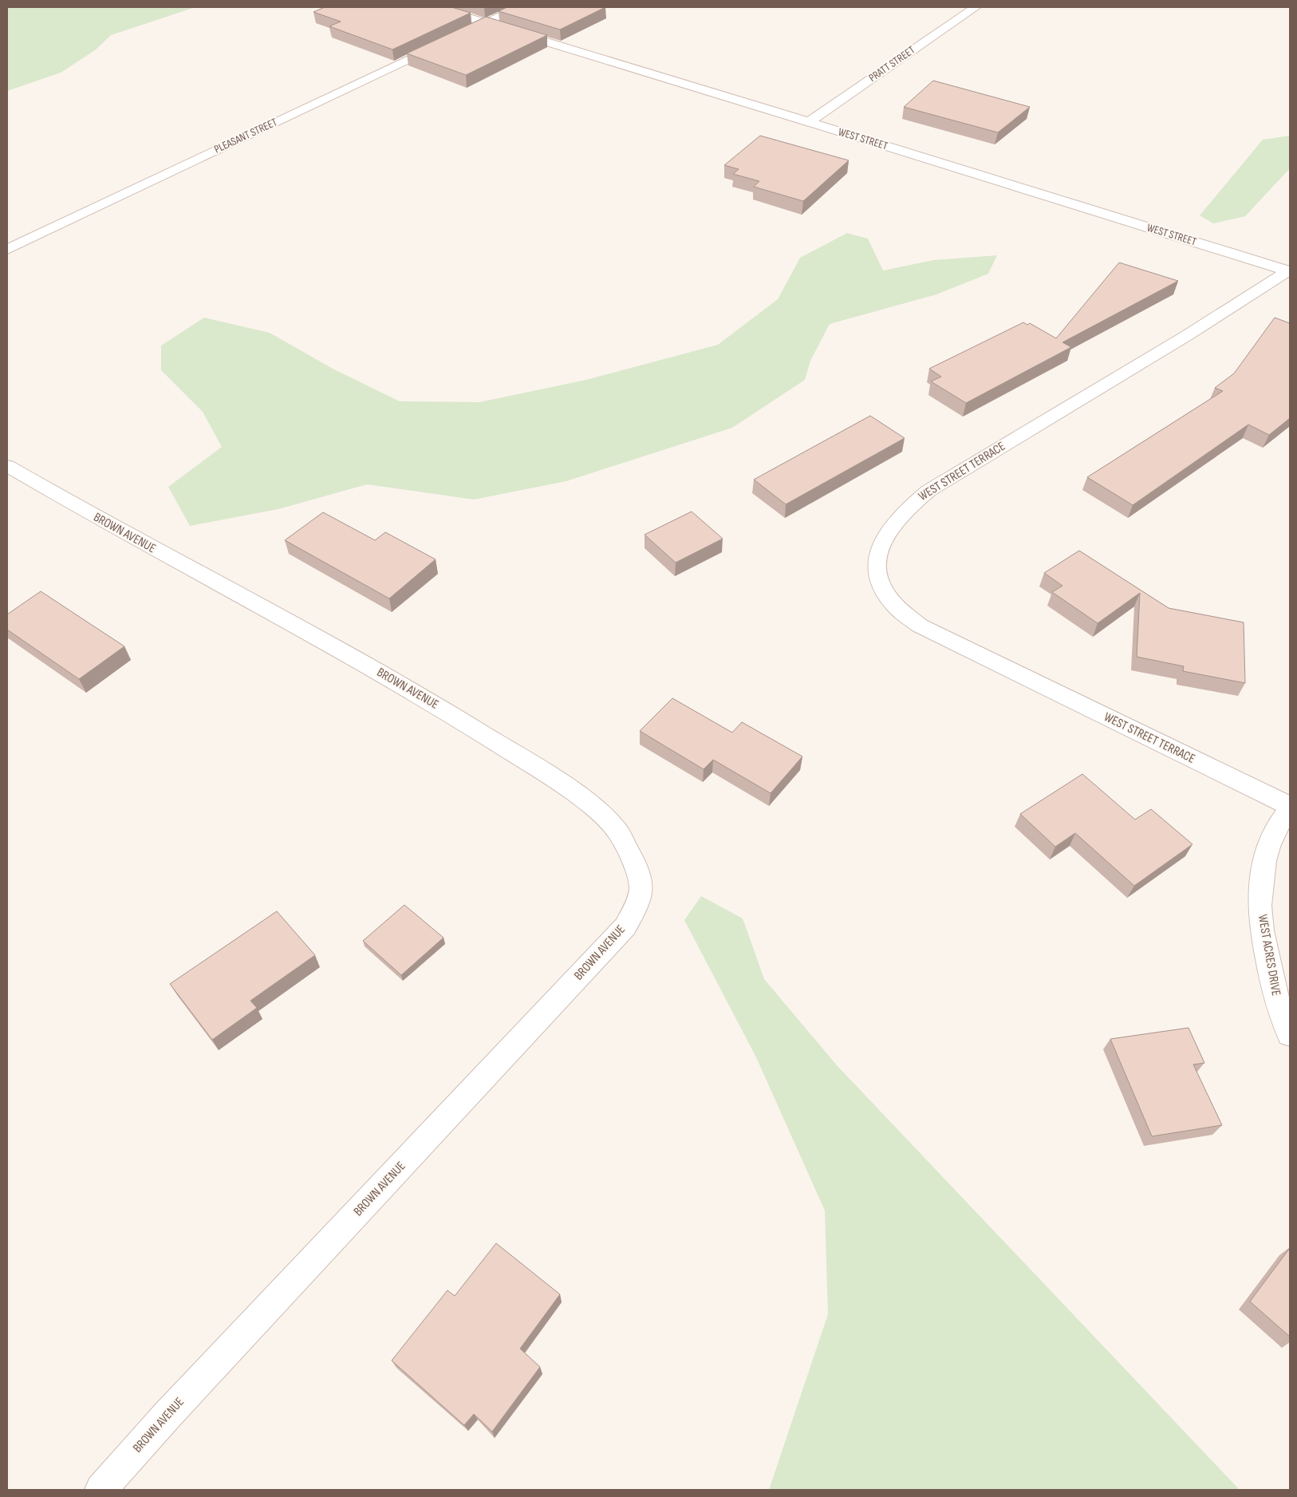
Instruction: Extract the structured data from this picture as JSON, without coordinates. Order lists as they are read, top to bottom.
{
  "streets": {
    "street": [
      "PRATT STREET",
      "PLEASANT STREET",
      "WEST STREET",
      "WEST STREET TERRACE",
      "BROWN AVENUE",
      "WEST ACRES DRIVE"
    ]
  },
  "crossings": [
    ["PRATT STREET", "WEST STREET"],
    ["WEST STREET", "WEST STREET TERRACE"],
    ["WEST STREET TERRACE", "WEST ACRES DRIVE"]
  ]
}
